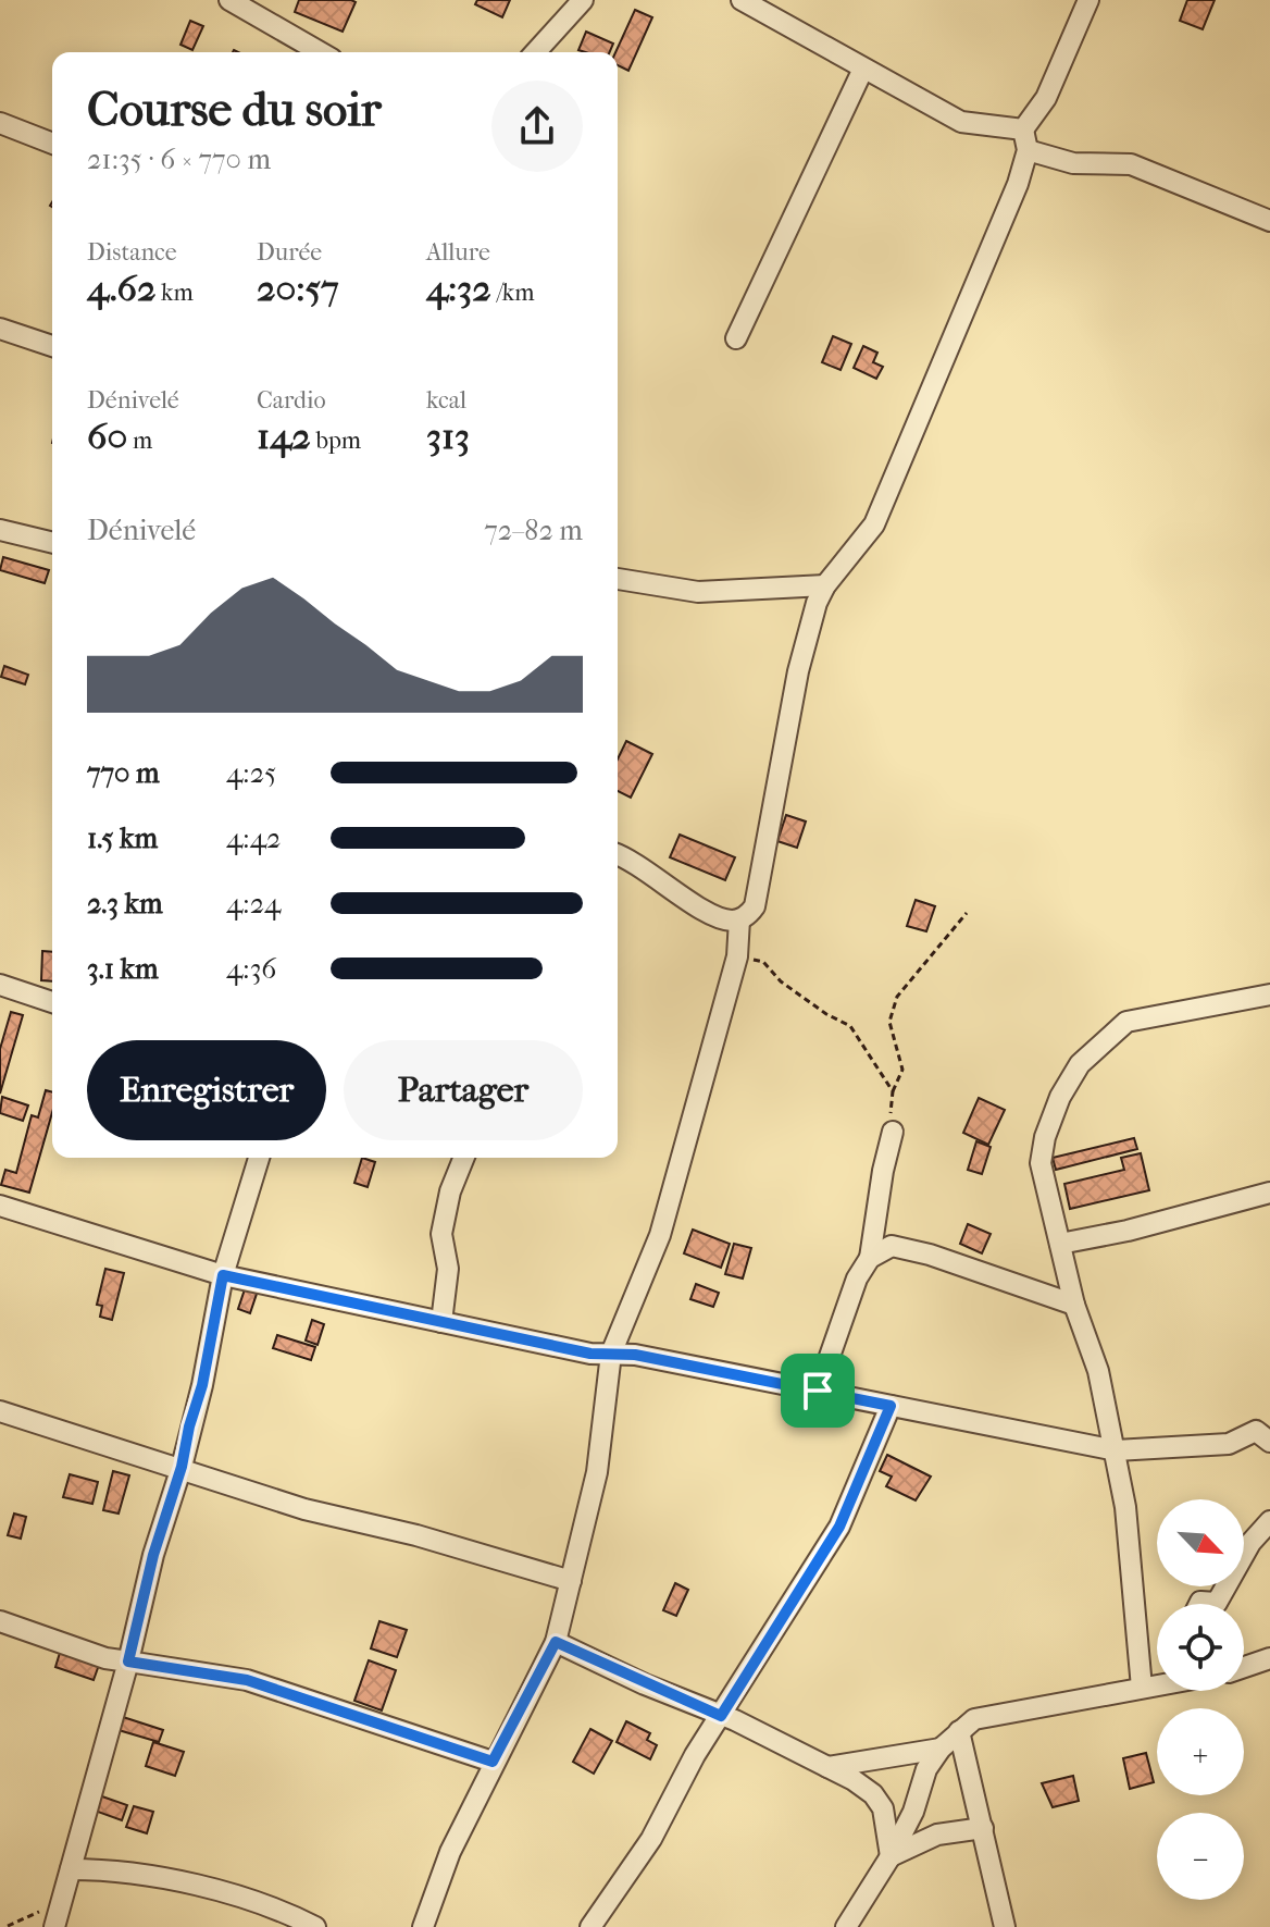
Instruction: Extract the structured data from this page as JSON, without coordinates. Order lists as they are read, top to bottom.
{
  "north": "bottom right",
  "page": {
    "heading": ["Course du soir", "21:35 · 6 × 770 m"],
    "stats": [
      ["Distance", "4.62 km"],
      ["Durée", "20:57"],
      ["Allure", "4:32 /km"],
      ["Dénivelé", "60 m"],
      ["Cardio", "142 bpm"],
      ["kcal", "313"]
    ],
    "chart": ["Dénivelé", "72–82 m"],
    "list": [
      {
        "name": "770 m",
        "note": "4:25"
      },
      {
        "name": "1.5 km",
        "note": "4:42"
      },
      {
        "name": "2.3 km",
        "note": "4:24"
      },
      {
        "name": "3.1 km",
        "note": "4:36"
      }
    ],
    "buttons": ["Enregistrer", "Partager"],
    "map_buttons": ["+", "−"]
  }
}
